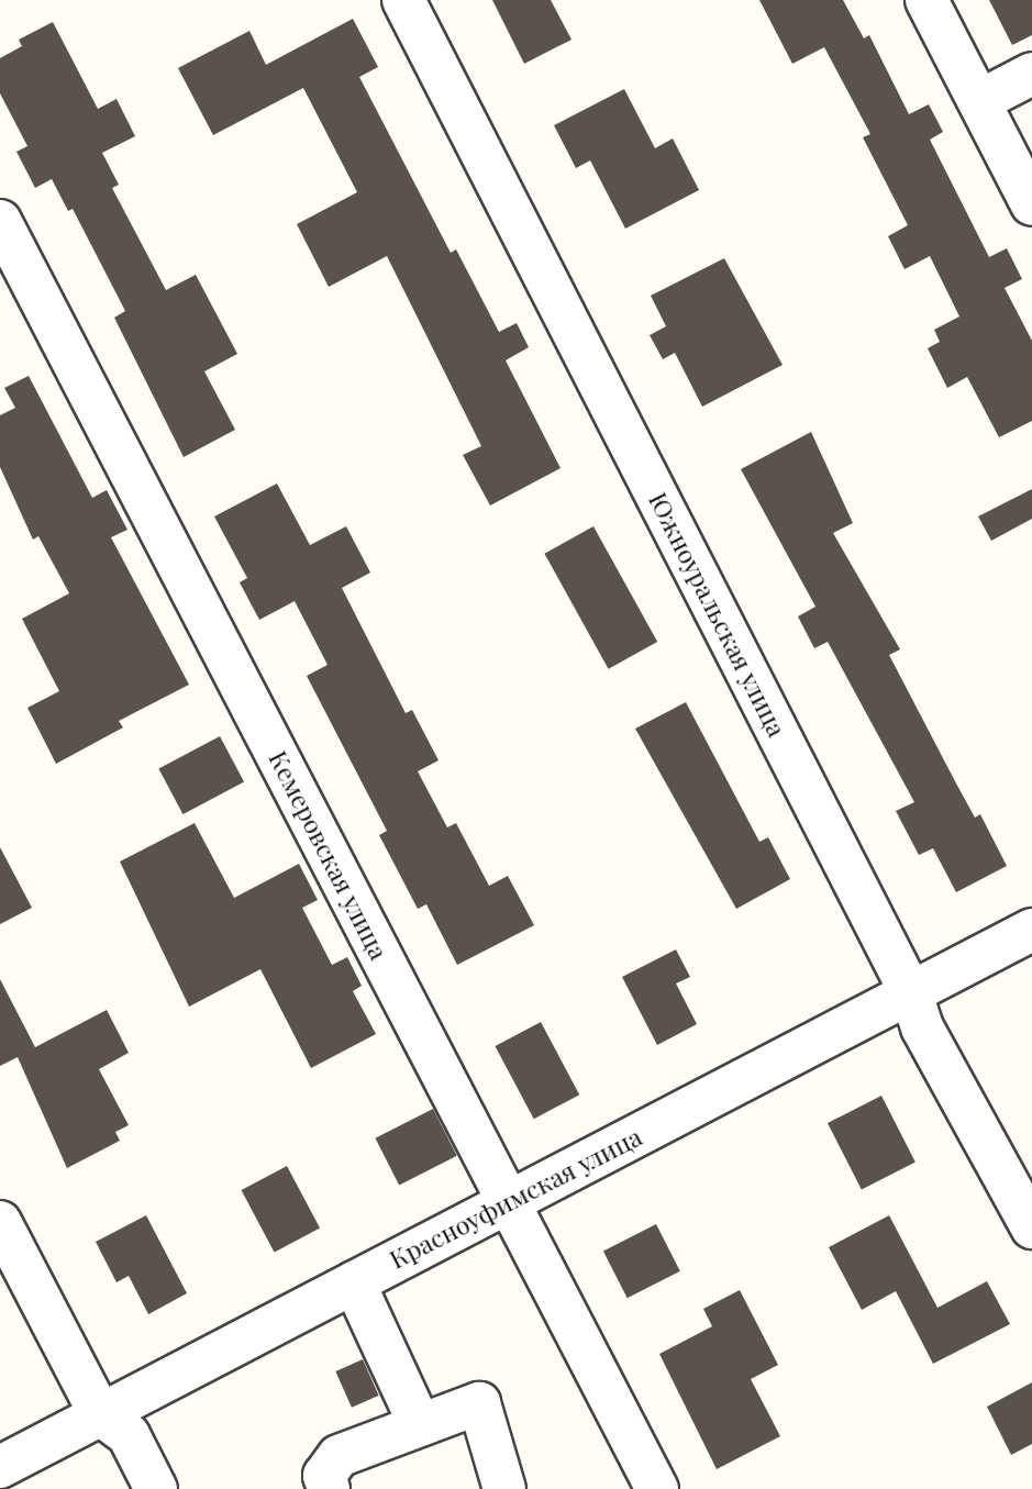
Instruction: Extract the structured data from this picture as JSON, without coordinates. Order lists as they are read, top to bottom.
{
  "streets": {
    "street": ["Южноуральская улица", "Кемеровская улица", "Красноуфимская улица"]
  },
  "crossings": [
    ["Южноуральская улица", "Красноуфимская улица"],
    ["Кемеровская улица", "Красноуфимская улица"]
  ]
}
